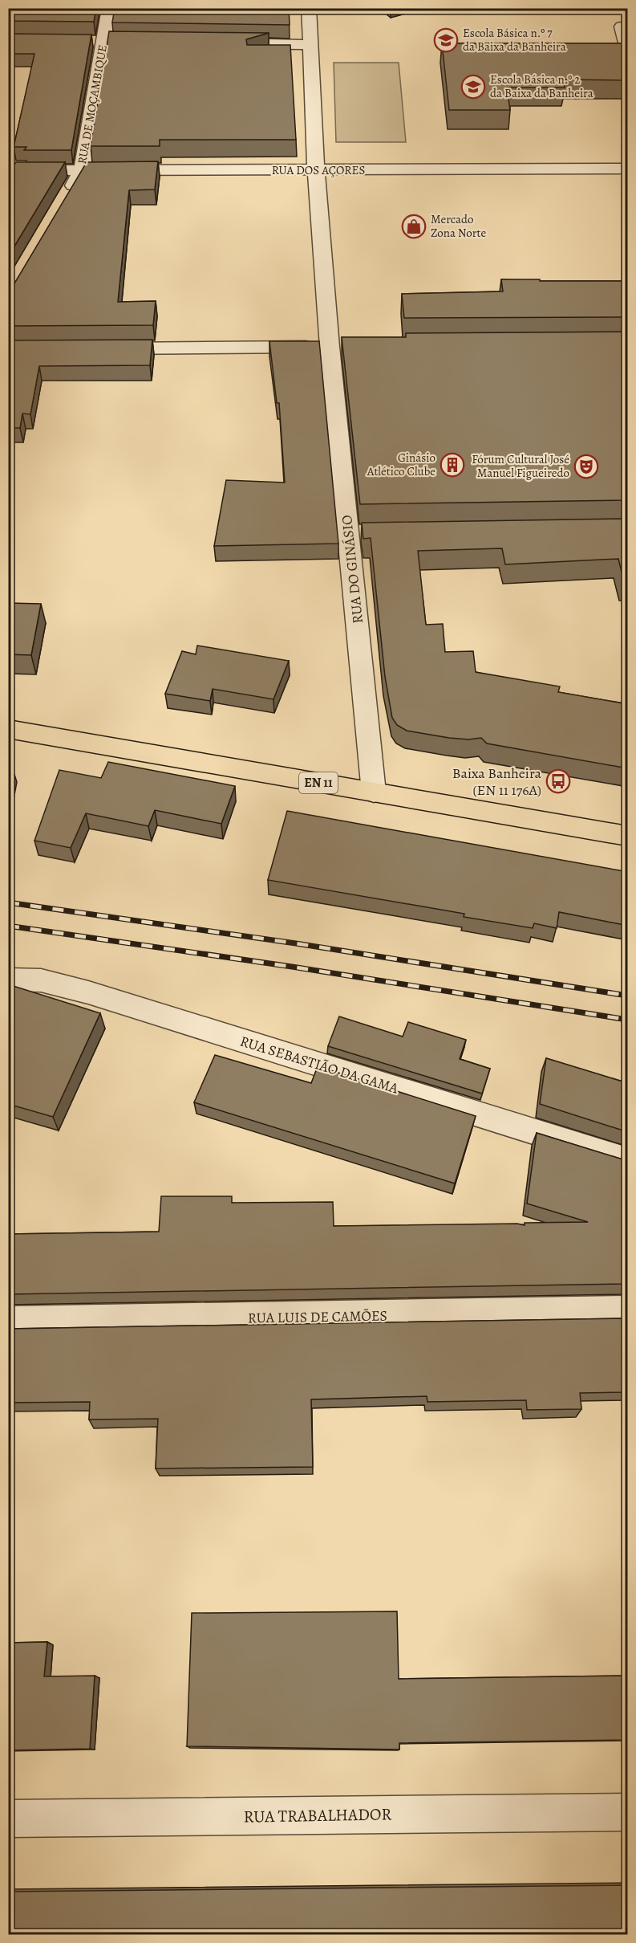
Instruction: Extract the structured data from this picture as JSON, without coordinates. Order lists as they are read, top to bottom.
{
  "streets": {
    "main road": ["EN 11"],
    "street": [
      "RUA DE MOÇAMBIQUE",
      "RUA DOS AÇORES",
      "RUA DO GINÁSIO",
      "RUA SEBASTIÃO DA GAMA",
      "RUA LUIS DE CAMÕES",
      "RUA TRABALHADOR"
    ]
  },
  "crossings": [
    ["RUA DE MOÇAMBIQUE", "RUA DOS AÇORES"],
    ["RUA DOS AÇORES", "RUA DO GINÁSIO"],
    ["RUA DO GINÁSIO", "EN 11"]
  ],
  "places": {
    "school or university": ["Escola Básica n.º 7 da Baixa da Banheira", "Escola Básica n.º 2 da Baixa da Banheira"],
    "shop": ["Mercado Zona Norte"],
    "building": ["Ginásio Atlético Clube"],
    "theatre": ["Fórum Cultural José Manuel Figueiredo"],
    "bus stop": ["Baixa Banheira (EN 11 176A)"]
  }
}
